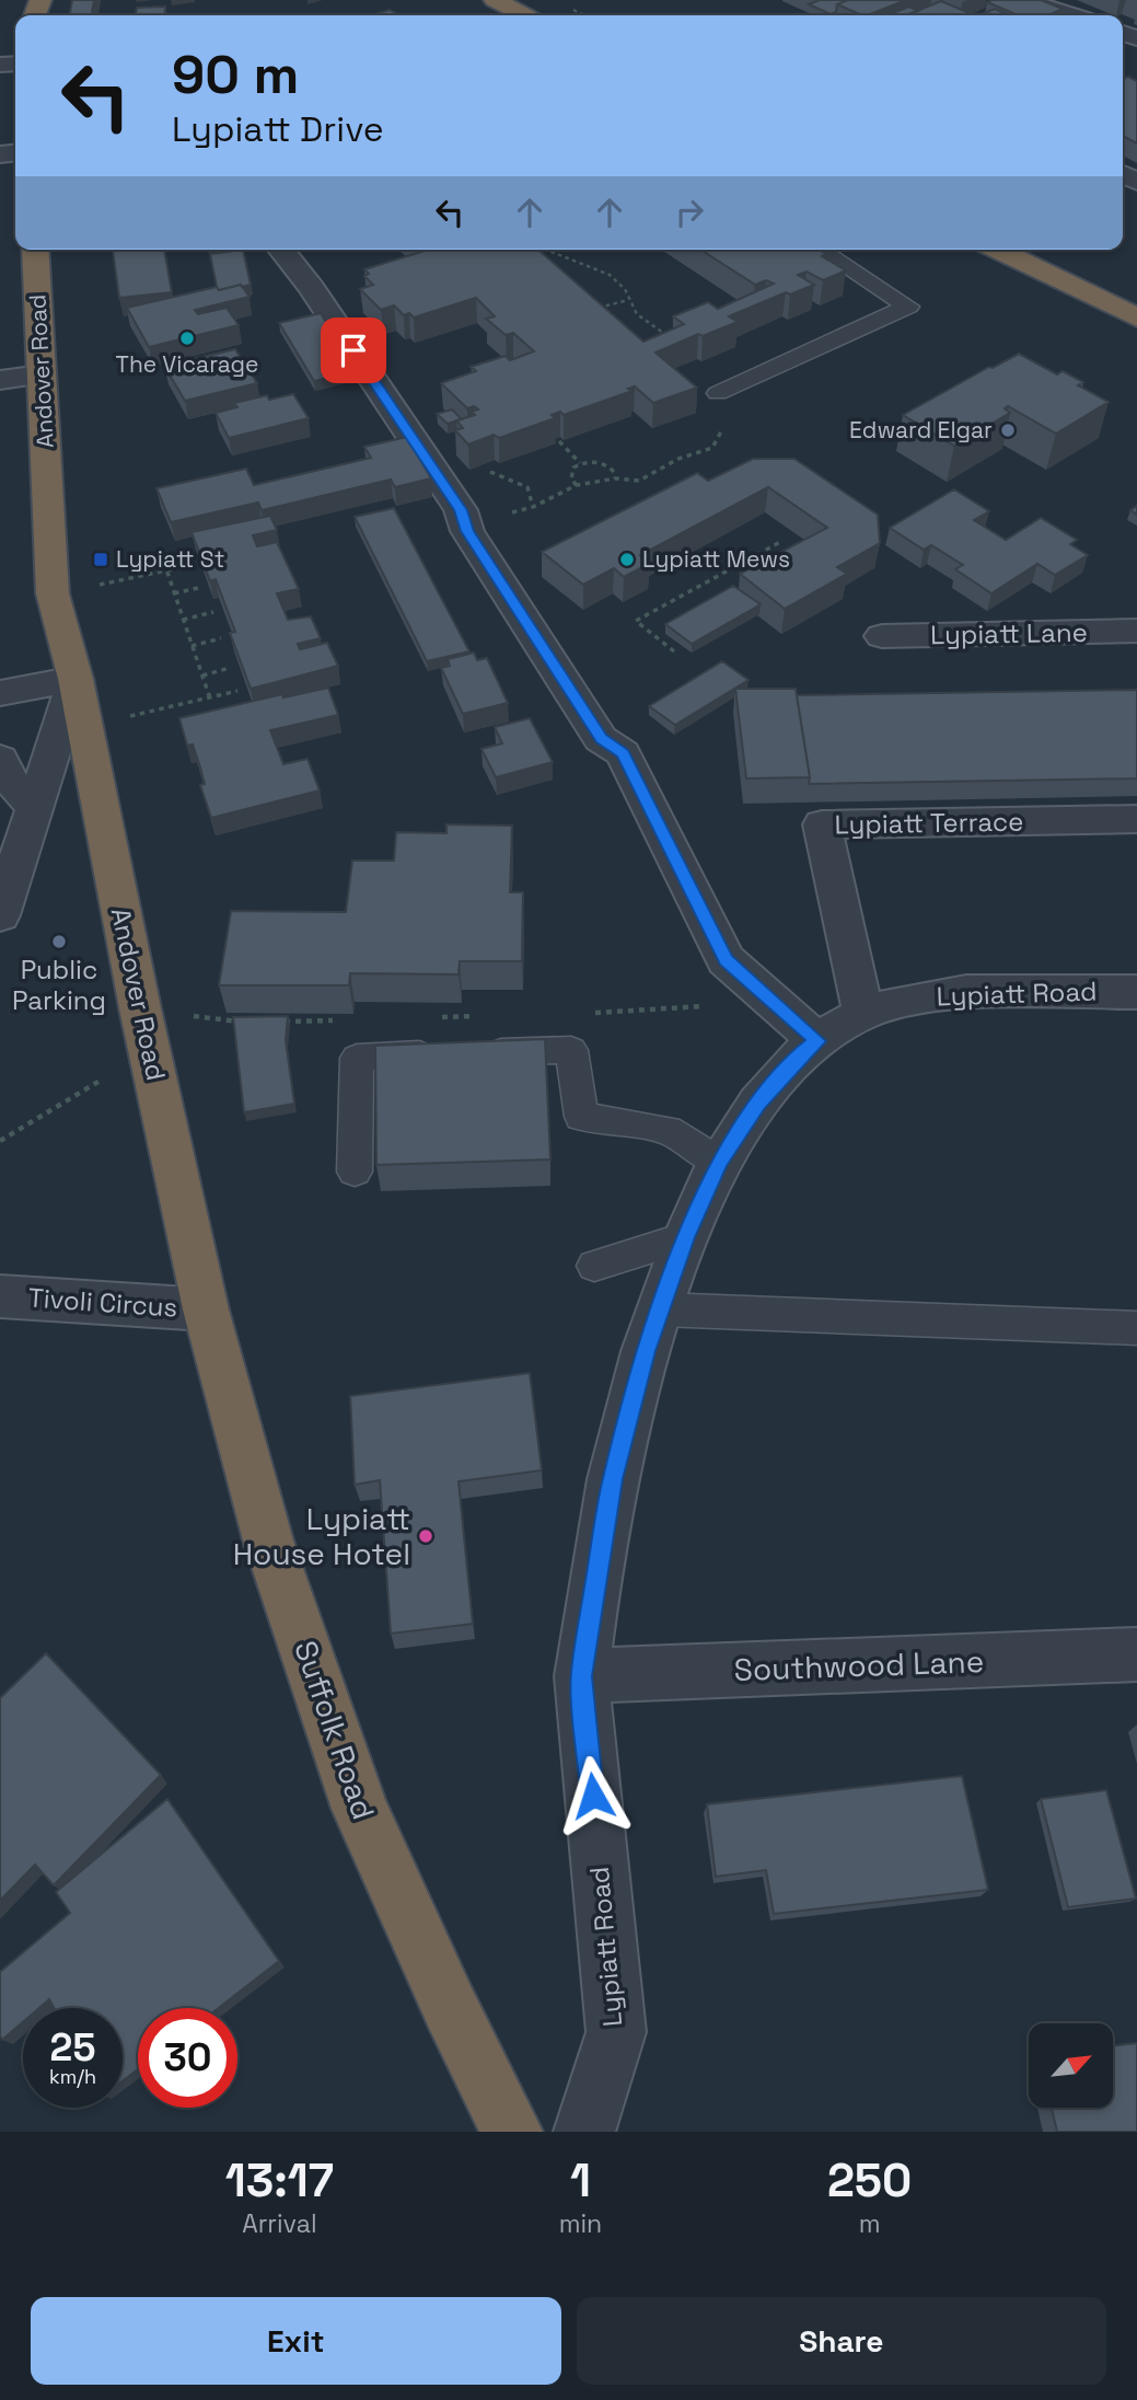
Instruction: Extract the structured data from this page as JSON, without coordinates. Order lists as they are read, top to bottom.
{
  "streets": {
    "highway": ["Andover Road", "Suffolk Road"],
    "street": [
      "Lypiatt Lane",
      "Lypiatt Terrace",
      "Lypiatt Road",
      "Tivoli Circus",
      "Southwood Lane"
    ]
  },
  "crossings": [
    ["Andover Road", "Tivoli Circus"],
    ["Andover Road", "Suffolk Road"],
    ["Lypiatt Terrace", "Lypiatt Road"],
    ["Lypiatt Road", "Southwood Lane"],
    ["Tivoli Circus", "Suffolk Road"]
  ],
  "places": {
    "other": [
      "The Vicarage",
      "Edward Elgar",
      "Lypiatt Mews",
      "Public Parking",
      "Lypiatt House Hotel"
    ],
    "transit": ["Lypiatt St"]
  },
  "north": "top right",
  "page": {
    "turn": ["90 m", "Lypiatt Drive"],
    "speed": "25 km/h",
    "limit": "30",
    "eta": [
      "13:17",
      "Arrival",
      "1",
      "min",
      "250",
      "m"
    ],
    "buttons": ["Exit", "Share"]
  }
}
